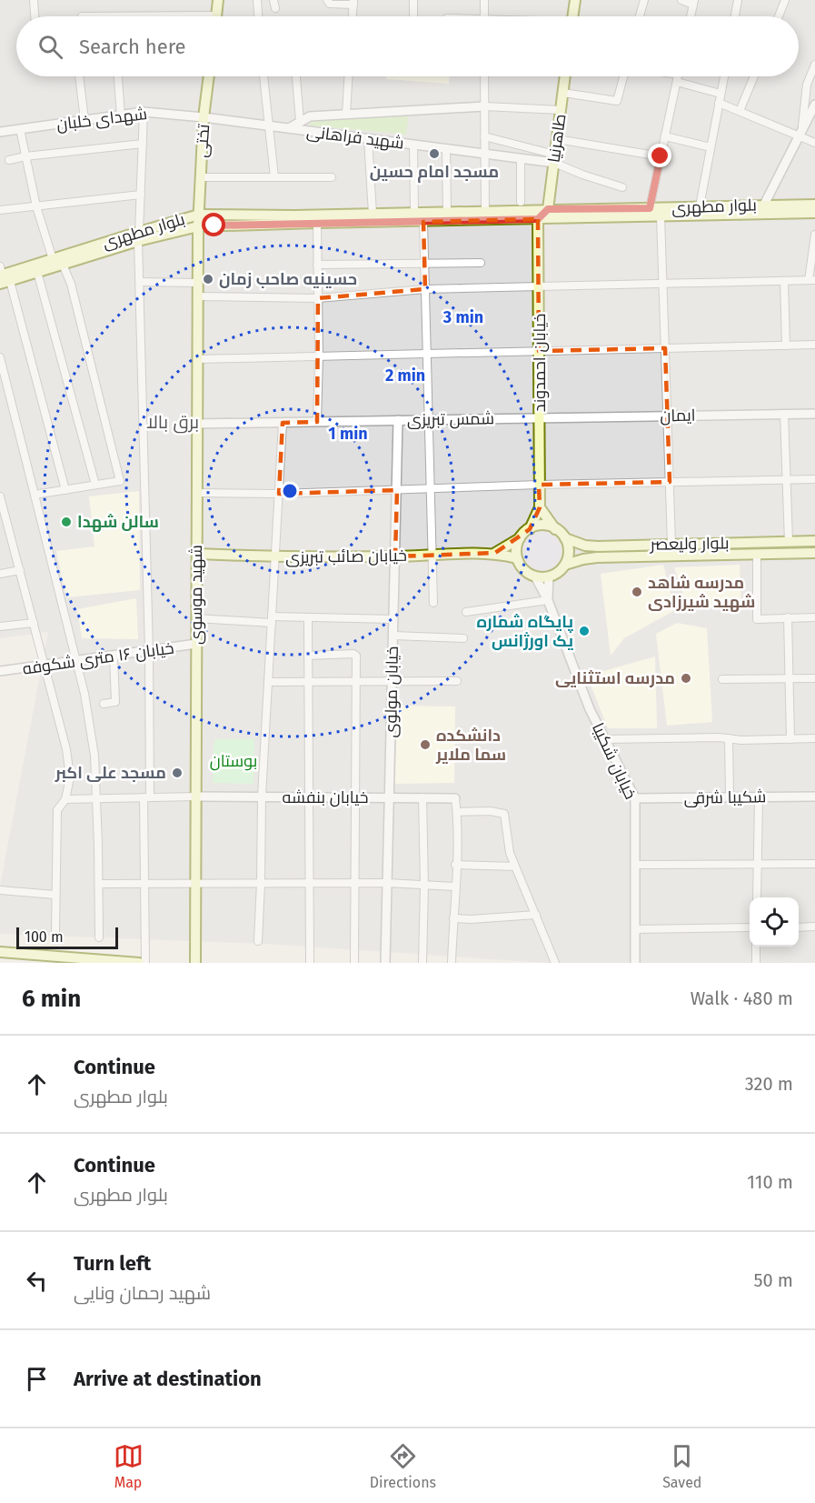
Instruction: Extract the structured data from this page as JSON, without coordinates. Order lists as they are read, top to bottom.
{
  "streets": {
    "main road": [
      "طاهرنیا",
      "تختی",
      "بلوار مطهری",
      "خیابان احمدوند",
      "بلوار ولیعصر",
      "خیابان صائب تبریزی",
      "شهید موسوی"
    ],
    "street": [
      "شهدای خلبان",
      "شهید فراهانی",
      "ایمان",
      "شمس تبریزی",
      "خیابان ۱۶ متری شکوفه",
      "خیابان مولوی",
      "خیابان شکیبا",
      "خیابان بنفشه",
      "شکیبا شرقی"
    ]
  },
  "crossings": [
    ["شهدای خلبان", "شهید فراهانی"],
    ["شهدای خلبان", "تختی"],
    ["شهید فراهانی", "طاهرنیا"],
    ["طاهرنیا", "بلوار مطهری"],
    ["تختی", "بلوار مطهری"],
    ["تختی", "شهید موسوی"],
    ["بلوار مطهری", "خیابان احمدوند"],
    ["بلوار مطهری", "شهید موسوی"],
    ["خیابان احمدوند", "ایمان"],
    ["خیابان احمدوند", "شمس تبریزی"],
    ["ایمان", "شمس تبریزی"],
    ["شمس تبریزی", "شهید موسوی"],
    ["شمس تبریزی", "خیابان مولوی"],
    ["بلوار ولیعصر", "خیابان شکیبا"],
    ["خیابان صائب تبریزی", "شهید موسوی"],
    ["خیابان صائب تبریزی", "خیابان مولوی"],
    ["شهید موسوی", "خیابان ۱۶ متری شکوفه"],
    ["شهید موسوی", "خیابان بنفشه"],
    ["خیابان مولوی", "خیابان بنفشه"],
    ["خیابان شکیبا", "شکیبا شرقی"]
  ],
  "districts": ["برق بالا"],
  "parks": ["بوستان"],
  "places": [
    "مسجد امام حسین",
    "حسینیه صاحب زمان",
    "سالن شهدا",
    "مدرسه شاهد شهید شیرزادی",
    "پایگاه شماره یک اورژانس",
    "مدرسه استثنایی",
    "دانشکده سما ملایر",
    "مسجد علی اکبر"
  ],
  "scale_bar": "100 m",
  "page": {
    "search": "Search here",
    "scale": "100 m",
    "heading": ["6 min", "Walk · 480 m"],
    "list": [
      ["Continue", "بلوار مطهری", "320 m"],
      ["Continue", "بلوار مطهری", "110 m"],
      ["Turn left", "شهید رحمان ونایی", "50 m"],
      "Arrive at destination"
    ],
    "nav": ["Map", "Directions", "Saved"]
  },
  "rings": ["3 min", "2 min", "1 min"]
}
